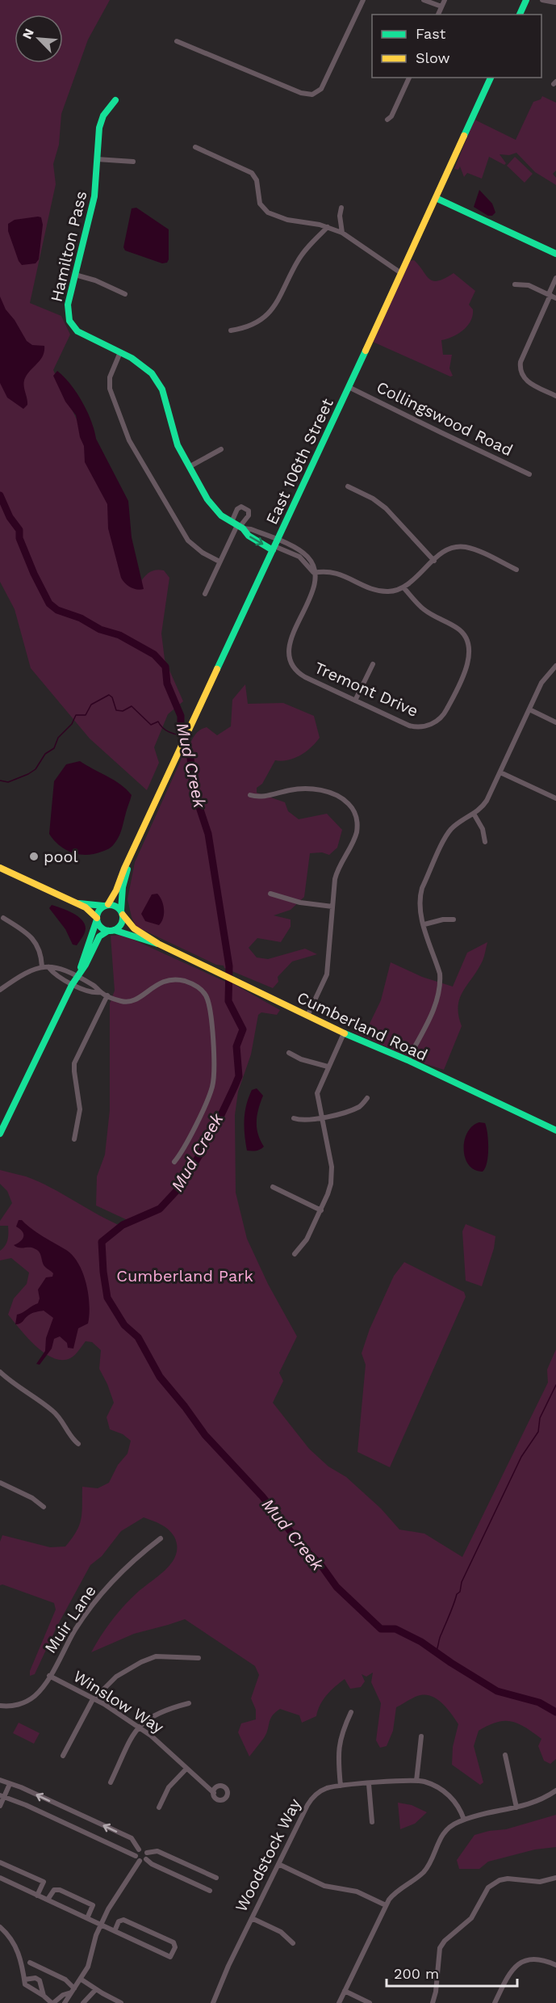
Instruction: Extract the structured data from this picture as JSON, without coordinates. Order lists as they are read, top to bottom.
{
  "streets": {
    "street": [
      "Hamilton Pass",
      "Collingswood Road",
      "East 106th Street",
      "Tremont Drive",
      "Cumberland Road",
      "Muir Lane",
      "Winslow Way",
      "Woodstock Way"
    ]
  },
  "crossings": [
    ["Hamilton Pass", "East 106th Street"],
    ["Collingswood Road", "East 106th Street"],
    ["East 106th Street", "Cumberland Road"],
    ["Muir Lane", "Winslow Way"]
  ],
  "water": ["Mud Creek"],
  "parks": ["Cumberland Park"],
  "places": ["pool"],
  "legend": ["Fast", "Slow"],
  "scale_bar": "200 m",
  "north": "top left"
}
